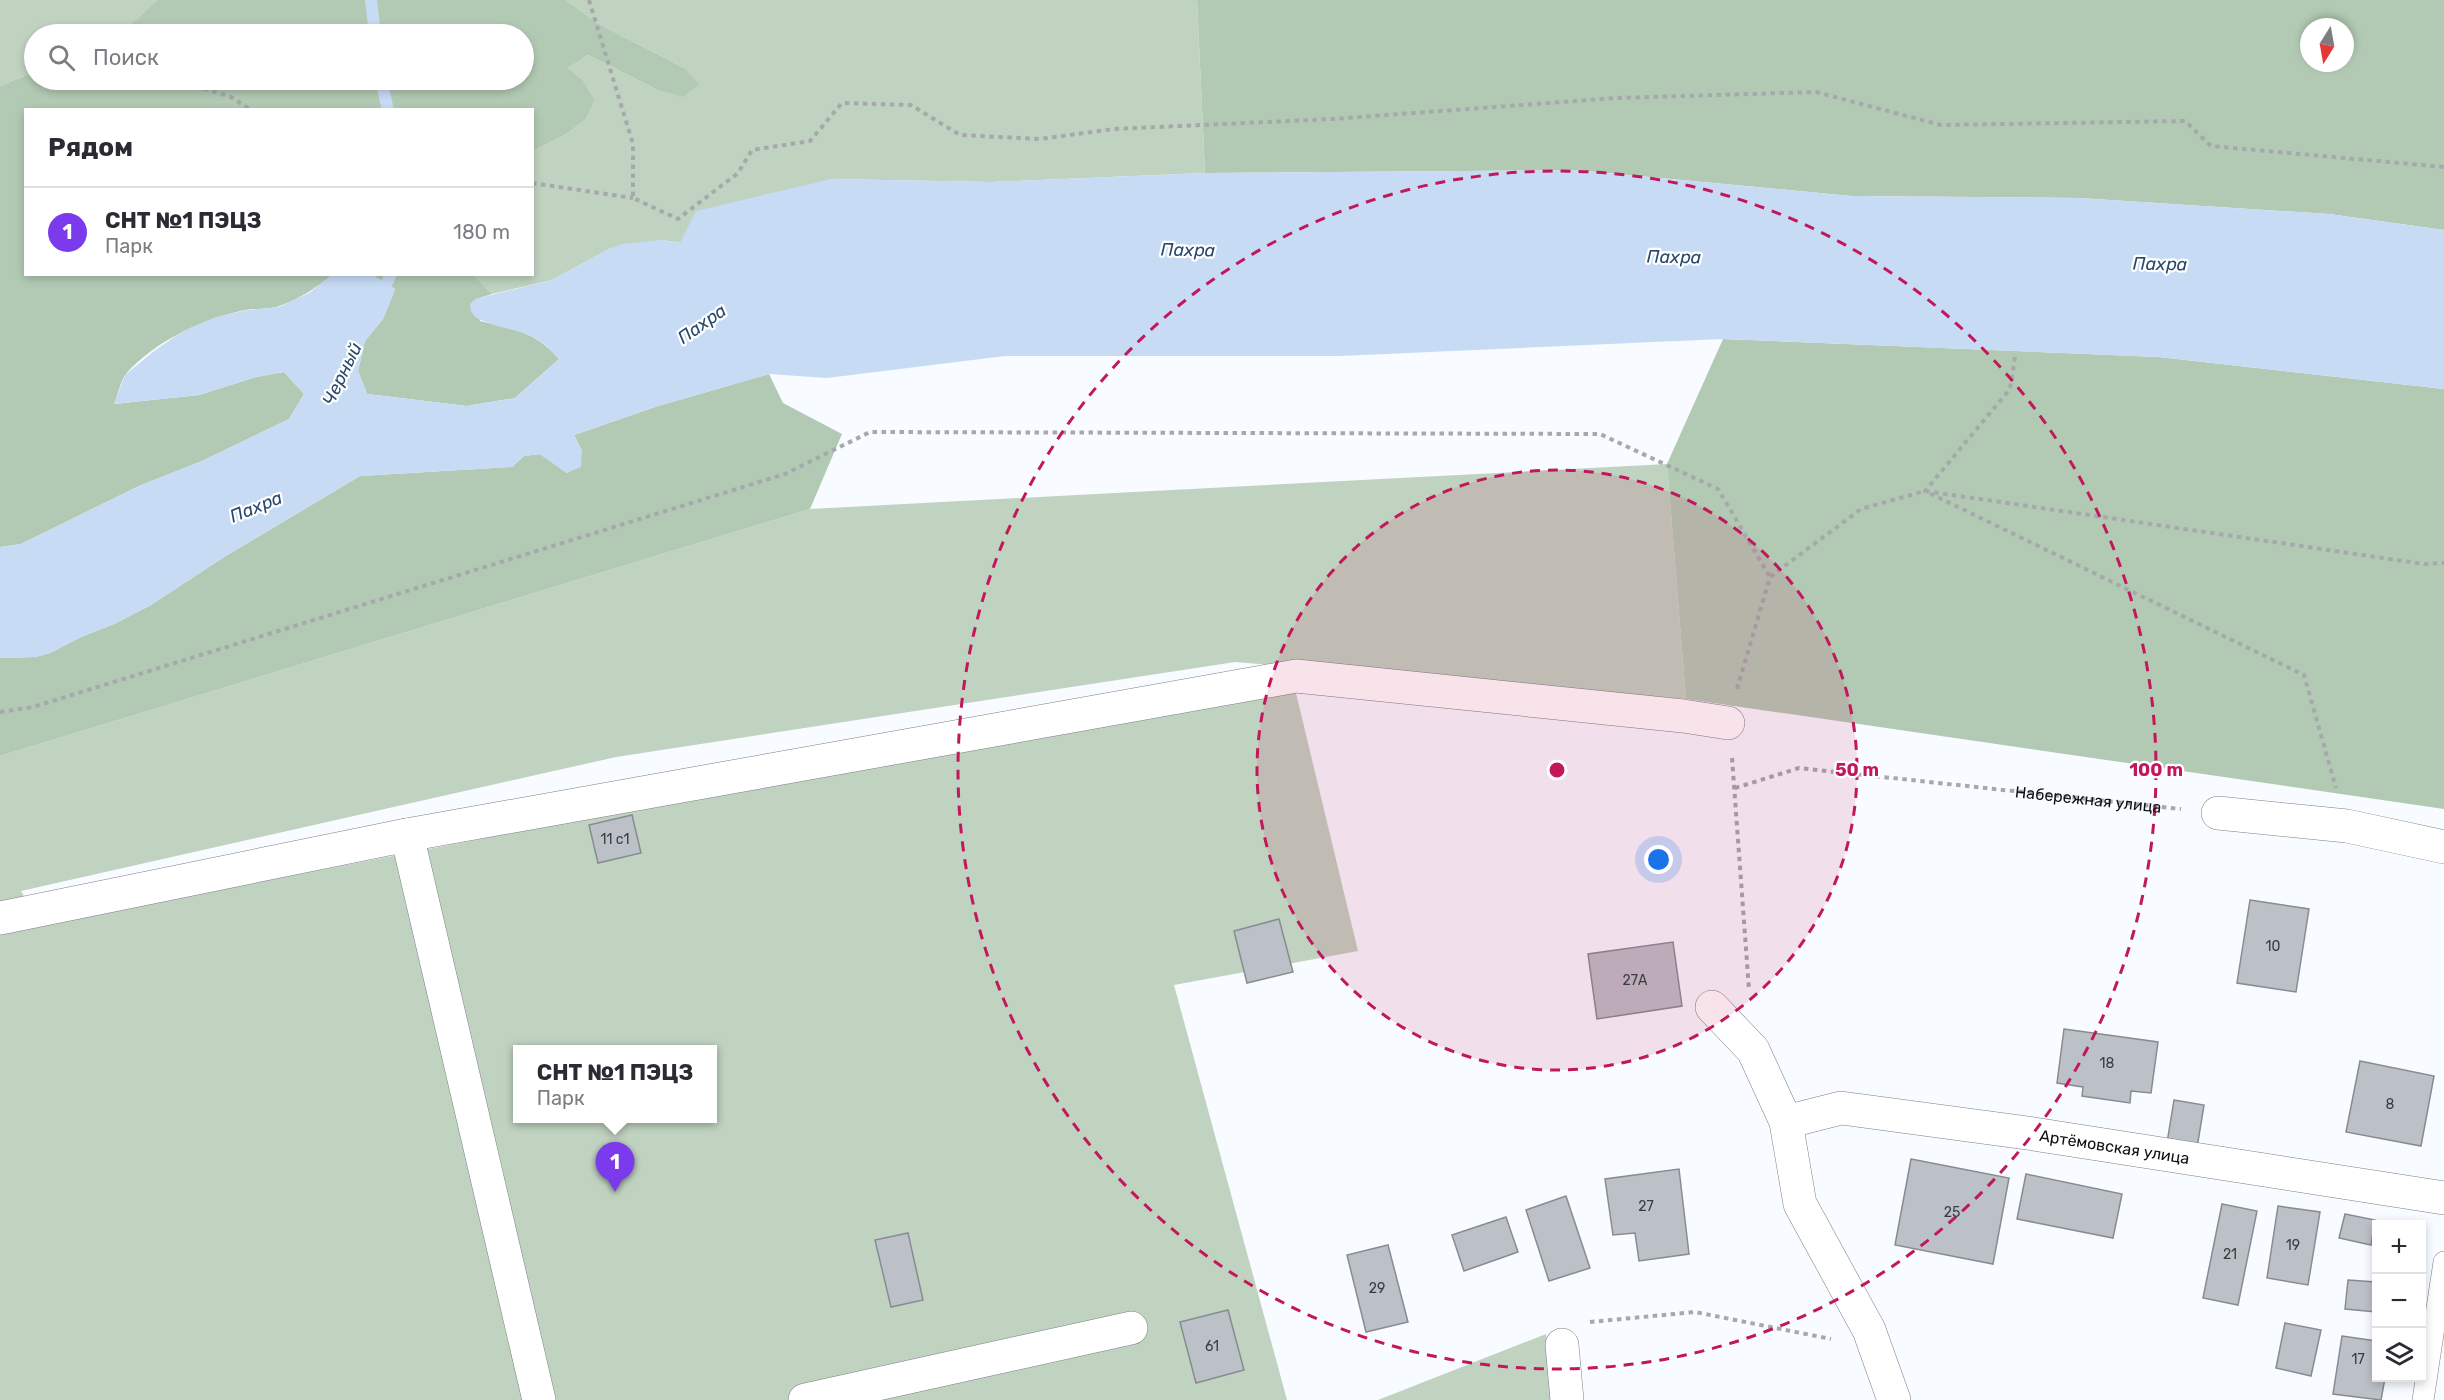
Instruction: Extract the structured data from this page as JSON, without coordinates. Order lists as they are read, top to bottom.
{
  "streets": {
    "street": ["Артёмовская улица"],
    "path": ["Набережная улица"]
  },
  "water": ["Пахра", "Черный"],
  "house_numbers": [
    "11 с1",
    "10",
    "27А",
    "18",
    "8",
    "27",
    "25",
    "19",
    "21",
    "29",
    "61",
    "17"
  ],
  "north": "bottom",
  "page": {
    "search": "Поиск",
    "heading": "Рядом",
    "list": [
      {
        "mark": "1",
        "name": "СНТ №1 ПЭЦЗ",
        "note": "Парк",
        "value": "180 m"
      }
    ],
    "popup": ["СНТ №1 ПЭЦЗ", "Парк"],
    "pins": "1",
    "map_buttons": ["+", "−"]
  },
  "rings": ["50 m", "100 m"]
}
